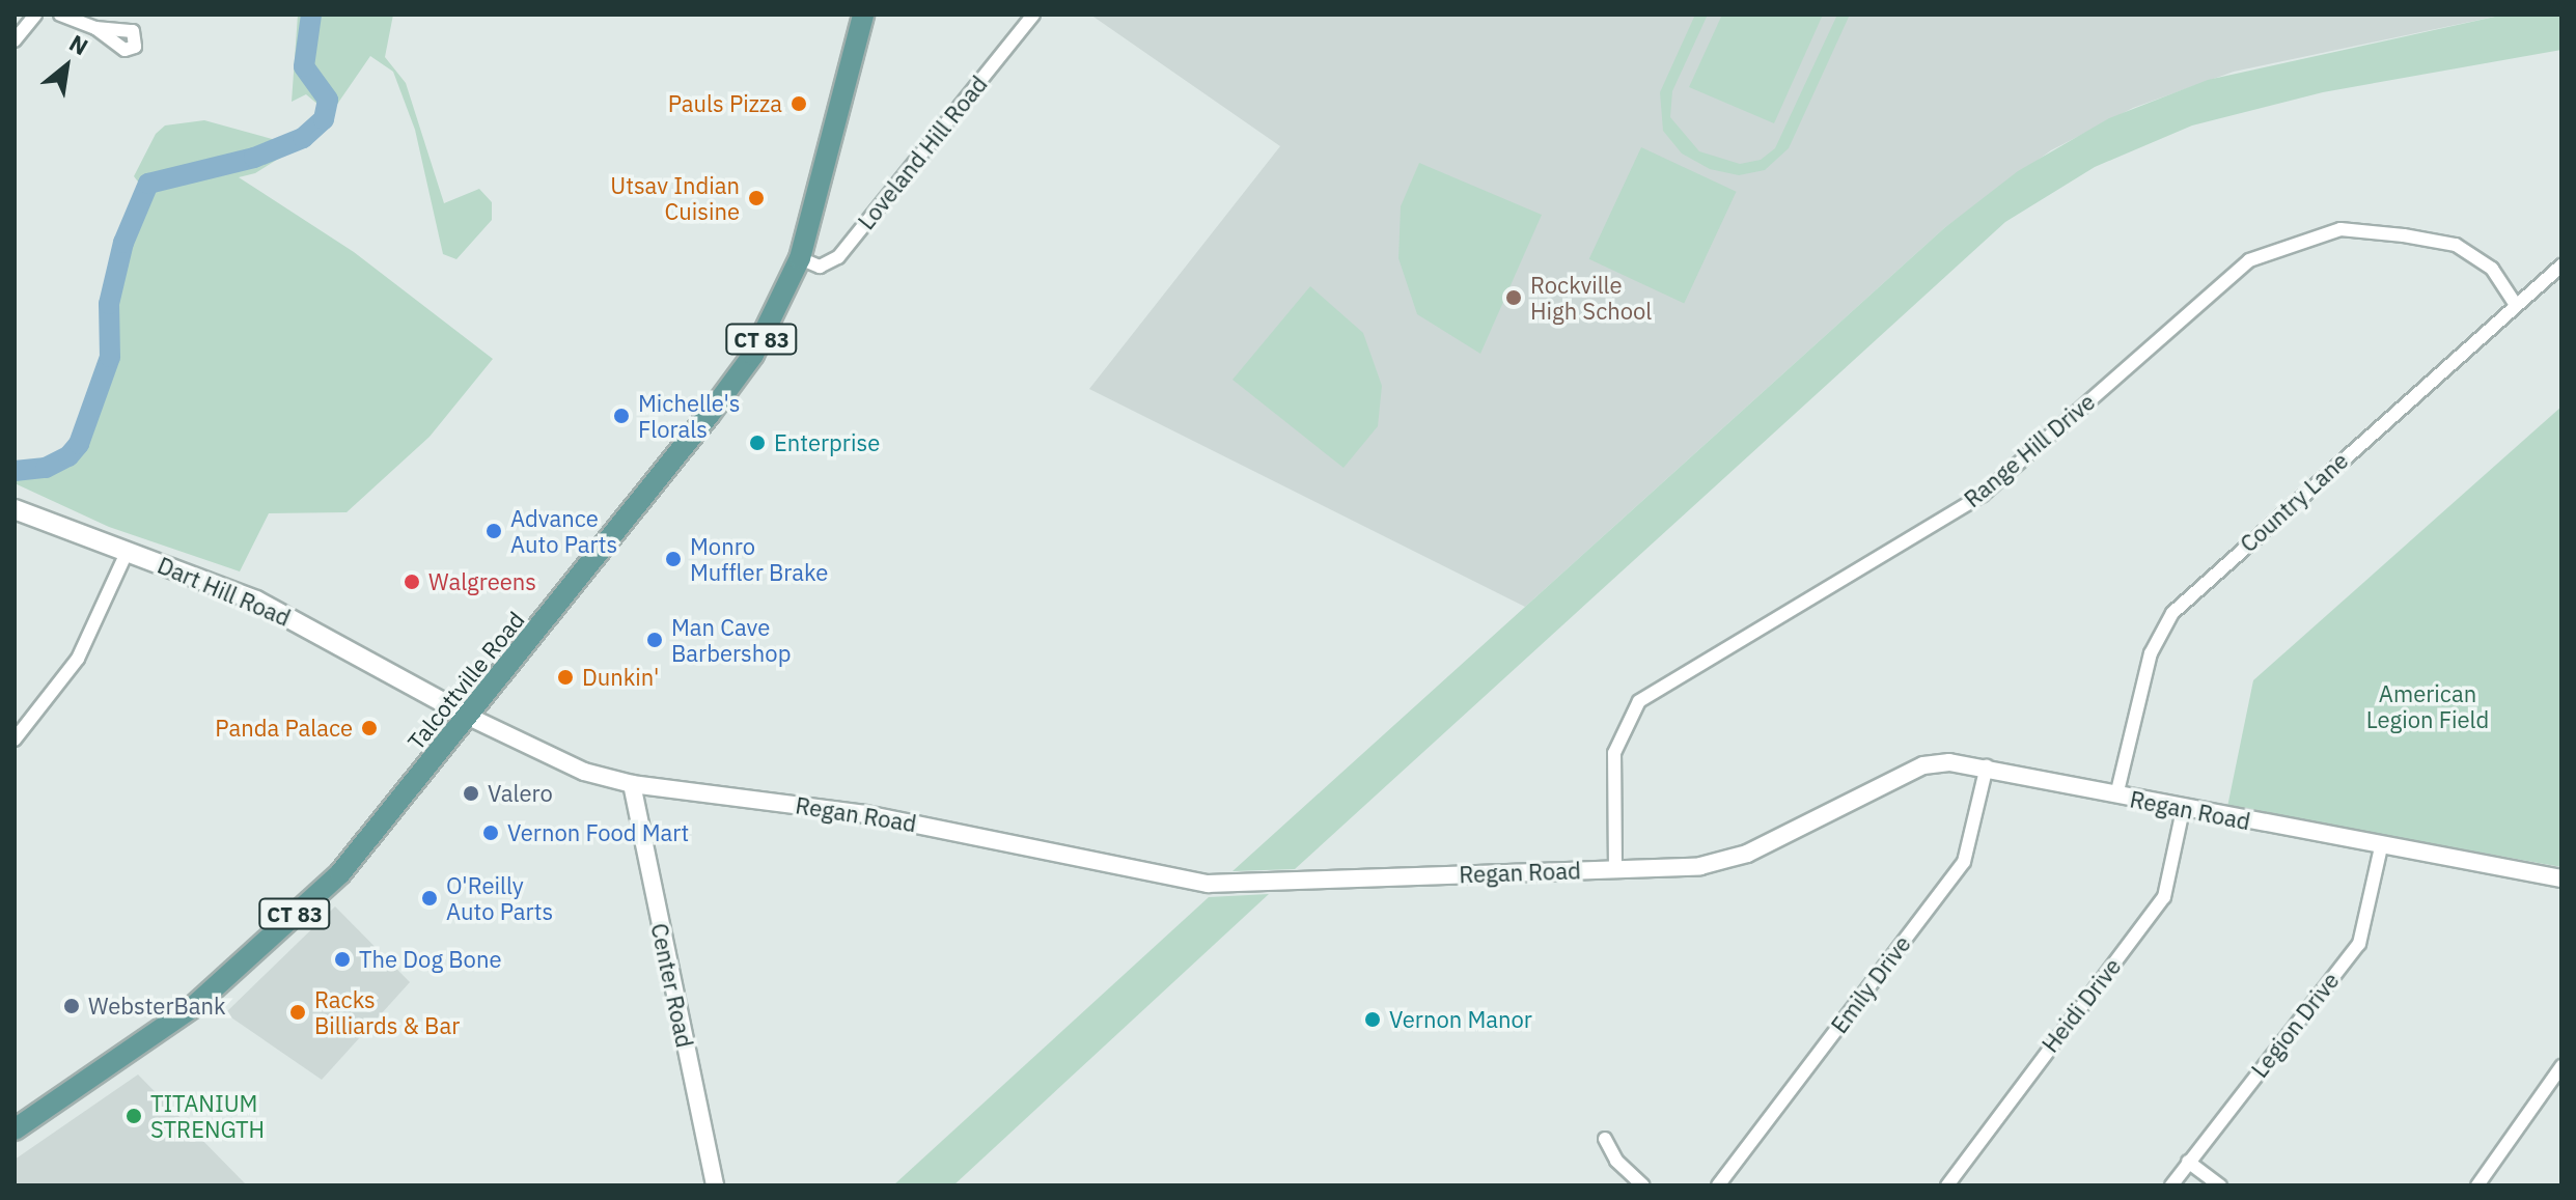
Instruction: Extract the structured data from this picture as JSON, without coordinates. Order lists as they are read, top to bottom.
{
  "streets": {
    "main road": ["CT 83", "Dart Hill Road", "Talcottville Road"],
    "street": [
      "Loveland Hill Road",
      "Range Hill Drive",
      "Country Lane",
      "Regan Road",
      "Emily Drive",
      "Center Road",
      "Heidi Drive",
      "Legion Drive"
    ]
  },
  "crossings": [
    ["Loveland Hill Road", "Talcottville Road"],
    ["Range Hill Drive", "Country Lane"],
    ["Range Hill Drive", "Regan Road"],
    ["Country Lane", "Regan Road"],
    ["Dart Hill Road", "Talcottville Road"],
    ["Dart Hill Road", "Regan Road"],
    ["Talcottville Road", "Regan Road"],
    ["Regan Road", "Emily Drive"],
    ["Regan Road", "Center Road"],
    ["Regan Road", "Heidi Drive"],
    ["Regan Road", "Legion Drive"]
  ],
  "parks": ["American Legion Field"],
  "places": [
    "Pauls Pizza",
    "Utsav Indian Cuisine",
    "Rockville High School",
    "Michelle's Florals",
    "Enterprise",
    "Advance Auto Parts",
    "Monro Muffler Brake",
    "Walgreens",
    "Man Cave Barbershop",
    "Dunkin'",
    "Panda Palace",
    "Valero",
    "Vernon Food Mart",
    "O'Reilly Auto Parts",
    "The Dog Bone",
    "WebsterBank",
    "Racks Billiards & Bar",
    "Vernon Manor",
    "TITANIUM STRENGTH"
  ],
  "north": "top right"
}
